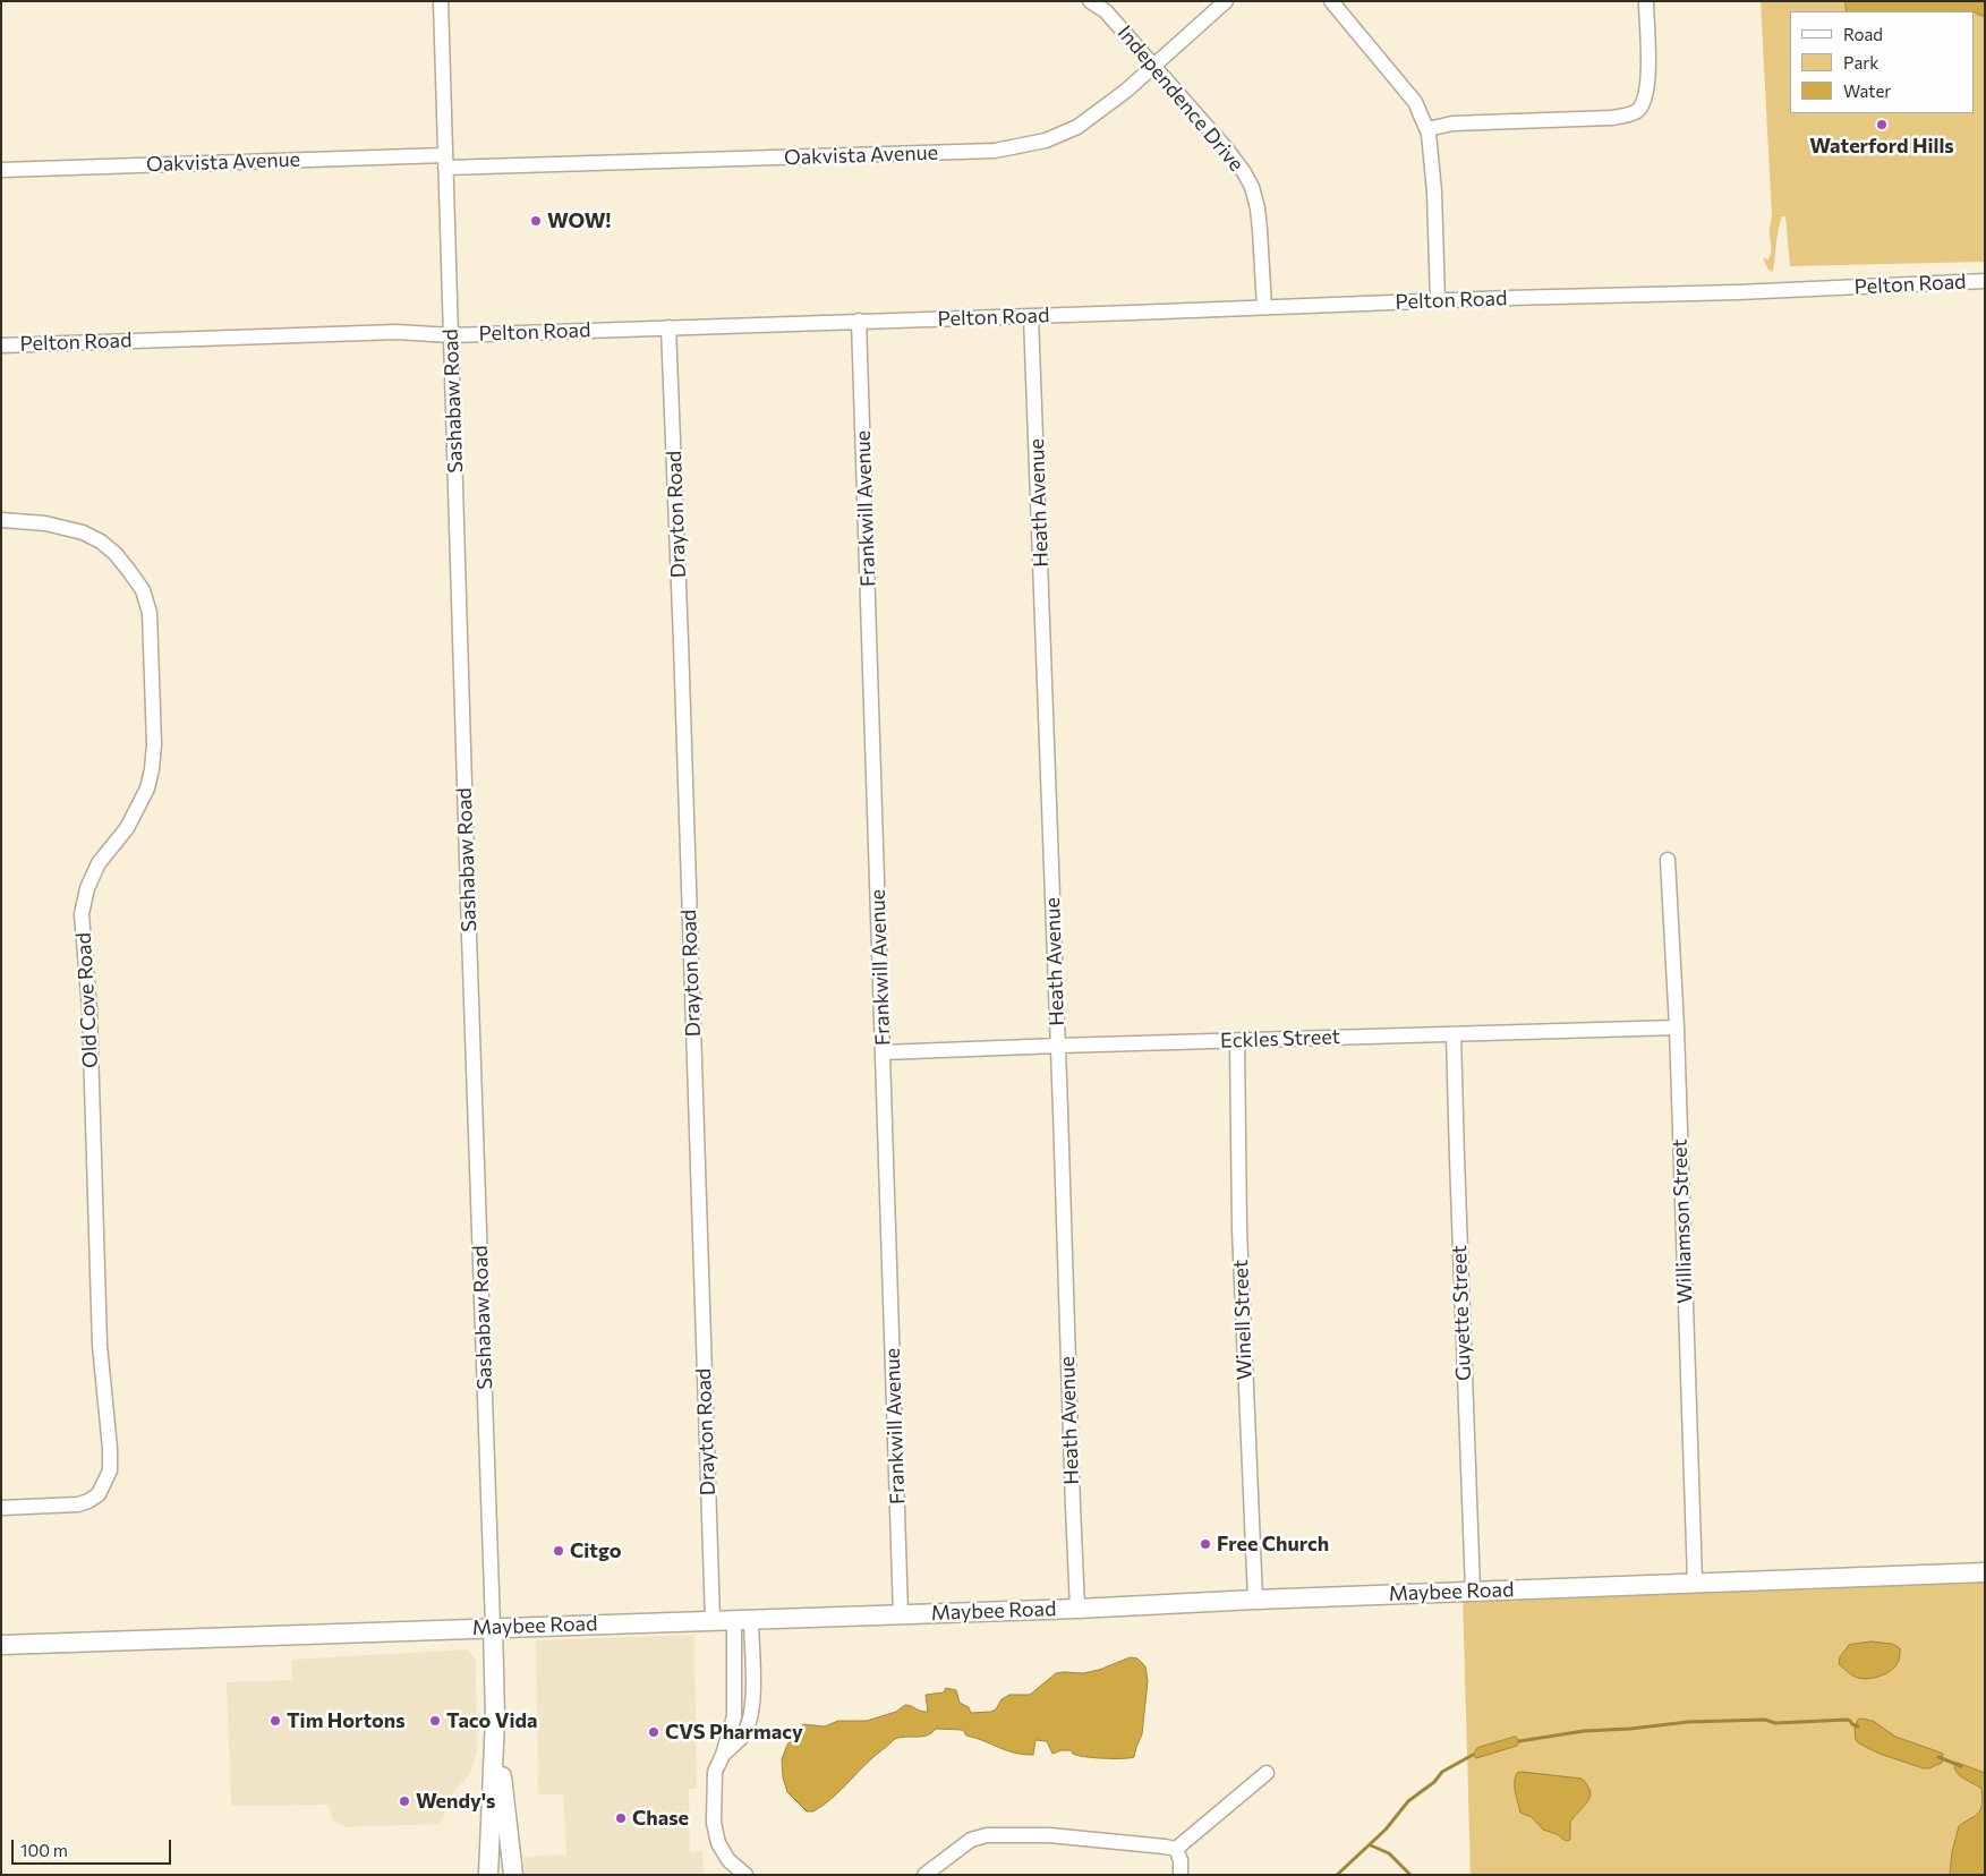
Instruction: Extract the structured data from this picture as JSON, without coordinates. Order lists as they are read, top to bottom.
{
  "streets": {
    "main road": ["Sashabaw Road", "Maybee Road"],
    "street": [
      "Independence Drive",
      "Oakvista Avenue",
      "Pelton Road",
      "Heath Avenue",
      "Frankwill Avenue",
      "Drayton Road",
      "Old Cove Road",
      "Eckles Street",
      "Williamson Street",
      "Guyette Street",
      "Winell Street"
    ]
  },
  "crossings": [
    ["Independence Drive", "Oakvista Avenue"],
    ["Independence Drive", "Pelton Road"],
    ["Oakvista Avenue", "Sashabaw Road"],
    ["Pelton Road", "Sashabaw Road"],
    ["Pelton Road", "Heath Avenue"],
    ["Pelton Road", "Frankwill Avenue"],
    ["Pelton Road", "Drayton Road"],
    ["Sashabaw Road", "Maybee Road"],
    ["Heath Avenue", "Eckles Street"],
    ["Heath Avenue", "Maybee Road"],
    ["Frankwill Avenue", "Eckles Street"],
    ["Frankwill Avenue", "Maybee Road"],
    ["Drayton Road", "Maybee Road"],
    ["Eckles Street", "Williamson Street"],
    ["Eckles Street", "Guyette Street"],
    ["Eckles Street", "Winell Street"],
    ["Williamson Street", "Maybee Road"],
    ["Guyette Street", "Maybee Road"],
    ["Winell Street", "Maybee Road"]
  ],
  "places": [
    "Waterford Hills",
    "WOW!",
    "Free Church",
    "Citgo",
    "Tim Hortons",
    "Taco Vida",
    "CVS Pharmacy",
    "Wendy's",
    "Chase"
  ],
  "legend": ["Road", "Park", "Water"],
  "scale_bar": "100 m"
}
